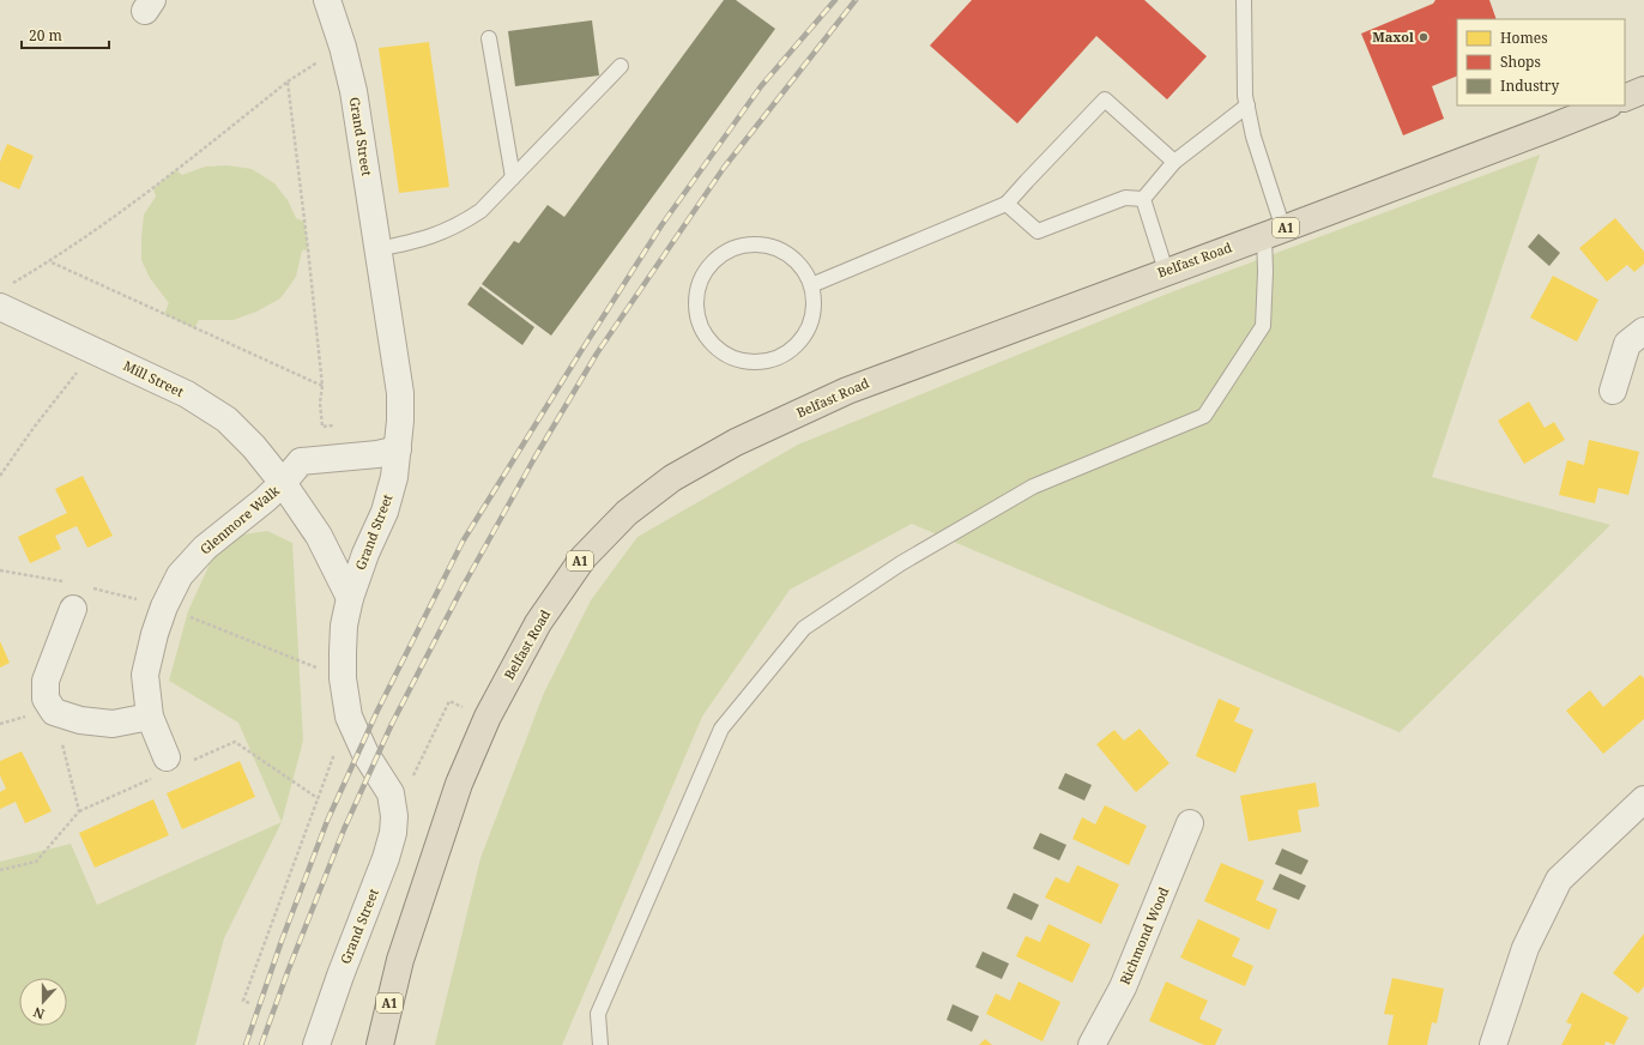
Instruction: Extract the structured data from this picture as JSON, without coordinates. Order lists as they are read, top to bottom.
{
  "streets": {
    "highway": ["A1", "Belfast Road"],
    "street": [
      "Grand Street",
      "Mill Street",
      "Glenmore Walk",
      "Richmond Wood"
    ]
  },
  "crossings": [
    ["Grand Street", "Mill Street"],
    ["Mill Street", "Glenmore Walk"]
  ],
  "places": ["Maxol"],
  "legend": ["Homes", "Shops", "Industry"],
  "scale_bar": "20 m",
  "north": "bottom"
}
